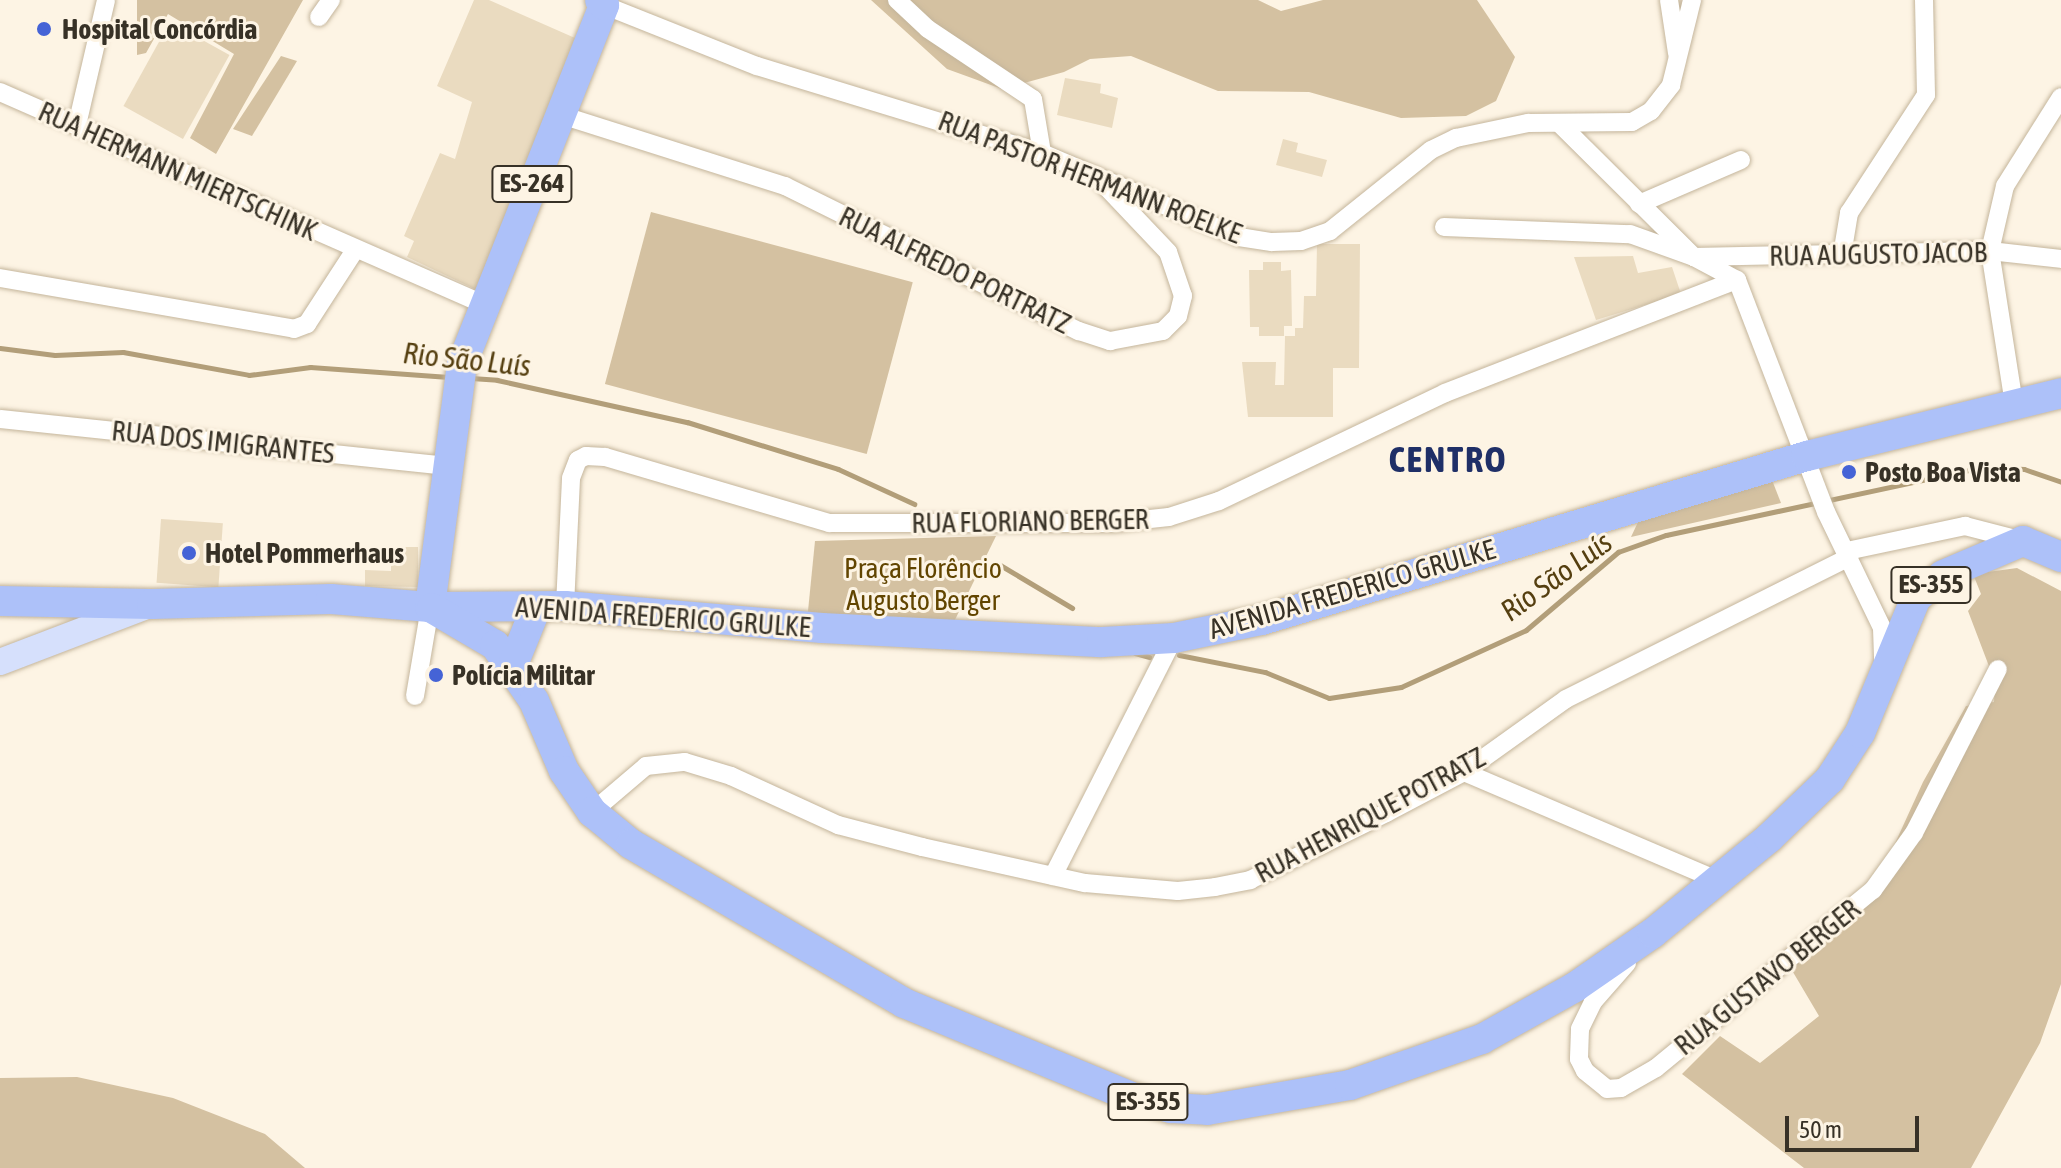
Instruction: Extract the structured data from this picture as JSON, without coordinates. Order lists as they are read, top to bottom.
{
  "streets": {
    "main road": ["ES-264", "ES-355", "AVENIDA FREDERICO GRULKE"],
    "street": [
      "RUA HERMANN MIERTSCHINK",
      "RUA PASTOR HERMANN ROELKE",
      "RUA AUGUSTO JACOB",
      "RUA ALFREDO PORTRATZ",
      "RUA DOS IMIGRANTES",
      "RUA FLORIANO BERGER",
      "RUA HENRIQUE POTRATZ",
      "RUA GUSTAVO BERGER"
    ]
  },
  "crossings": [
    ["RUA HERMANN MIERTSCHINK", "ES-264"],
    ["RUA PASTOR HERMANN ROELKE", "ES-264"],
    ["RUA PASTOR HERMANN ROELKE", "RUA ALFREDO PORTRATZ"],
    ["ES-264", "RUA ALFREDO PORTRATZ"],
    ["ES-264", "RUA DOS IMIGRANTES"],
    ["ES-264", "ES-355"],
    ["ES-264", "AVENIDA FREDERICO GRULKE"],
    ["RUA FLORIANO BERGER", "AVENIDA FREDERICO GRULKE"],
    ["ES-355", "AVENIDA FREDERICO GRULKE"],
    ["ES-355", "RUA HENRIQUE POTRATZ"],
    ["ES-355", "RUA GUSTAVO BERGER"]
  ],
  "districts": ["CENTRO"],
  "water": ["Rio São Luís"],
  "parks": ["Praça Florêncio Augusto Berger"],
  "places": [
    "Hospital Concórdia",
    "Posto Boa Vista",
    "Hotel Pommerhaus",
    "Polícia Militar"
  ],
  "scale_bar": "50 m"
}
